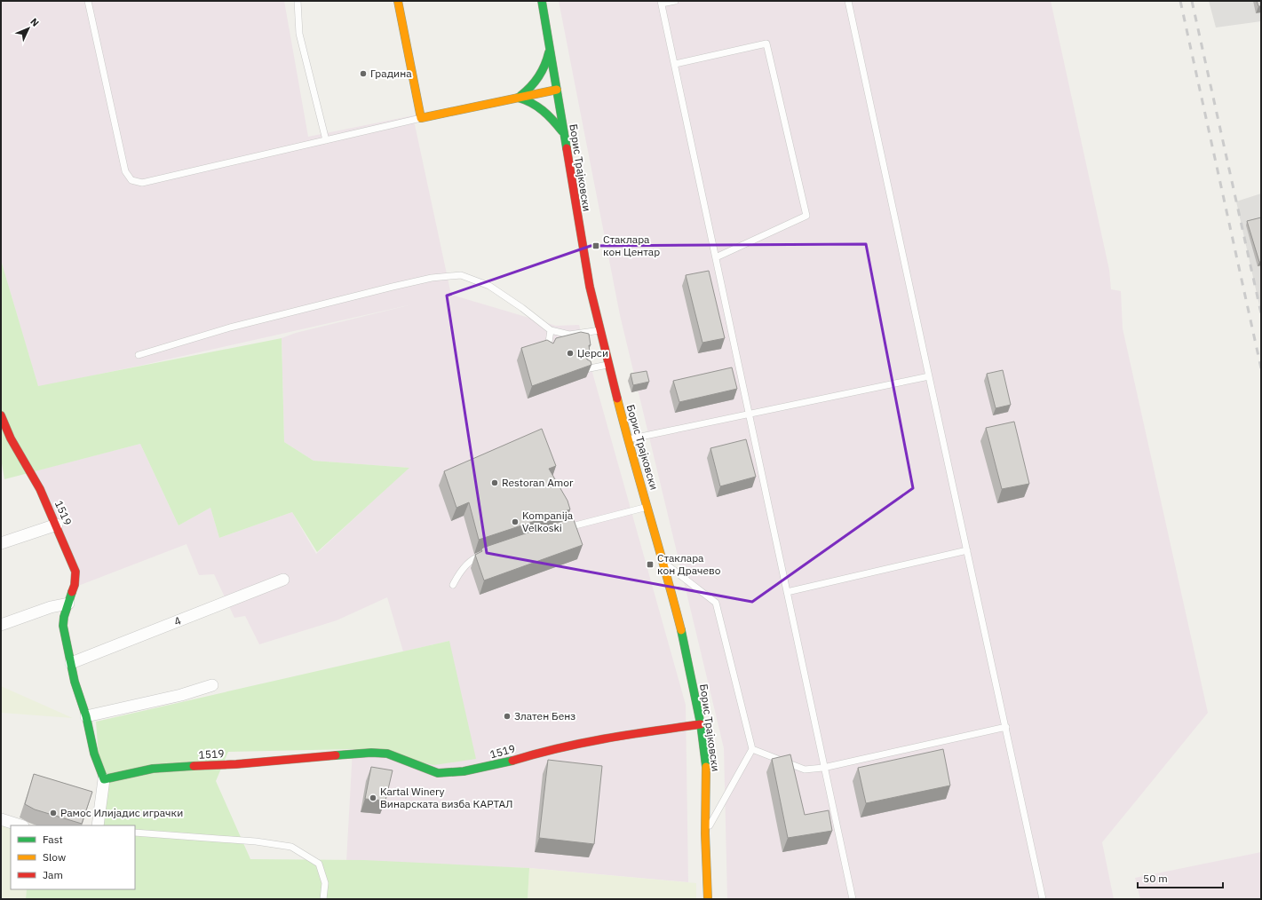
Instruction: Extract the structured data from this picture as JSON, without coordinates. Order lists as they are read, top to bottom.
{
  "streets": {
    "street": ["Борис Трајковски", "1519", "4"]
  },
  "crossings": [
    ["Борис Трајковски", "1519"],
    ["1519", "4"]
  ],
  "places": {
    "other": [
      "Градина",
      "Џерси",
      "Restoran Amor",
      "Kompanija Velkoski",
      "Златен Бенз",
      "Kartal Winery Винарската визба КАРТАЛ",
      "Рамос Илијадис играчки"
    ],
    "transit": ["Стаклара кон Центар", "Стаклара кон Драчево"]
  },
  "legend": ["Fast", "Slow", "Jam"],
  "scale_bar": "50 m",
  "north": "top right"
}
